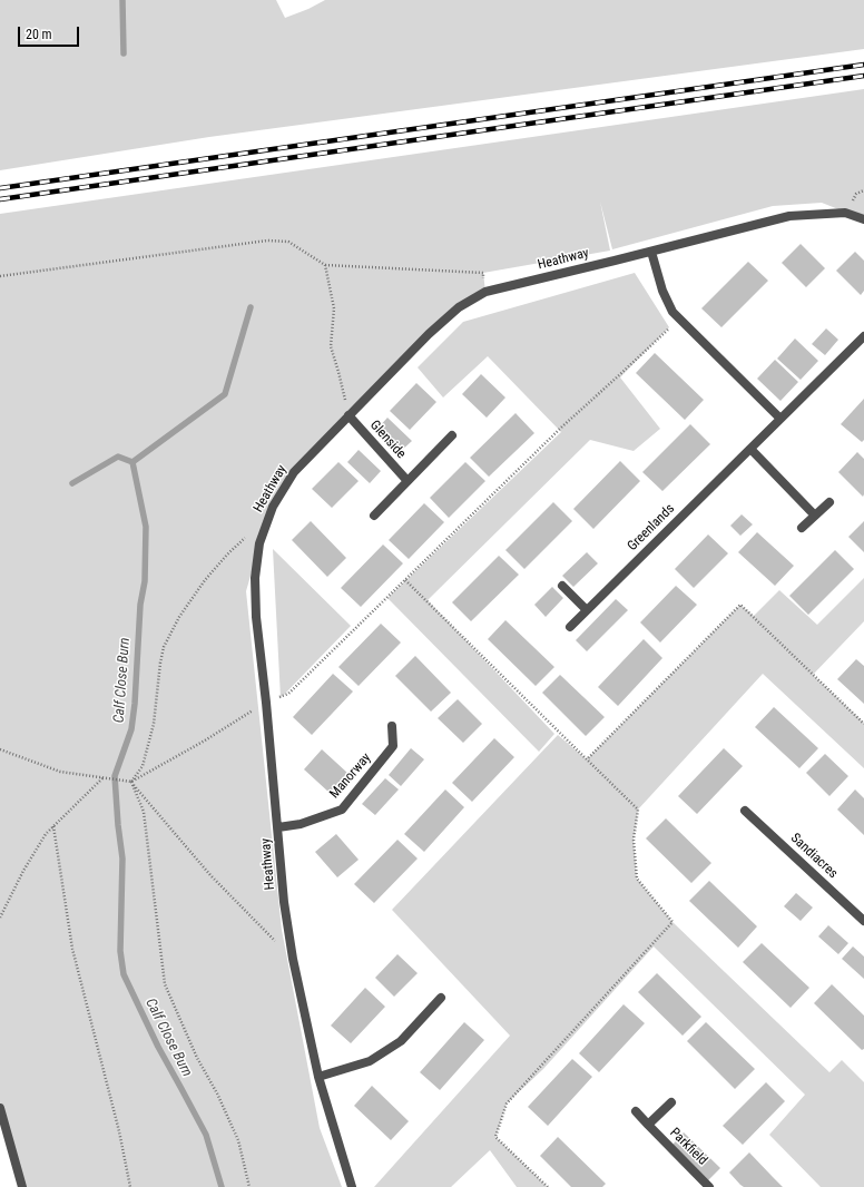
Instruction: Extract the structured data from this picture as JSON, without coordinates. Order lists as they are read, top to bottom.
{
  "streets": {
    "street": [
      "Heathway",
      "Glenside",
      "Greenlands",
      "Manorway",
      "Sandiacres",
      "Parkfield"
    ]
  },
  "crossings": [
    ["Heathway", "Glenside"],
    ["Heathway", "Manorway"]
  ],
  "water": ["Calf Close Burn"],
  "scale_bar": "20 m"
}
